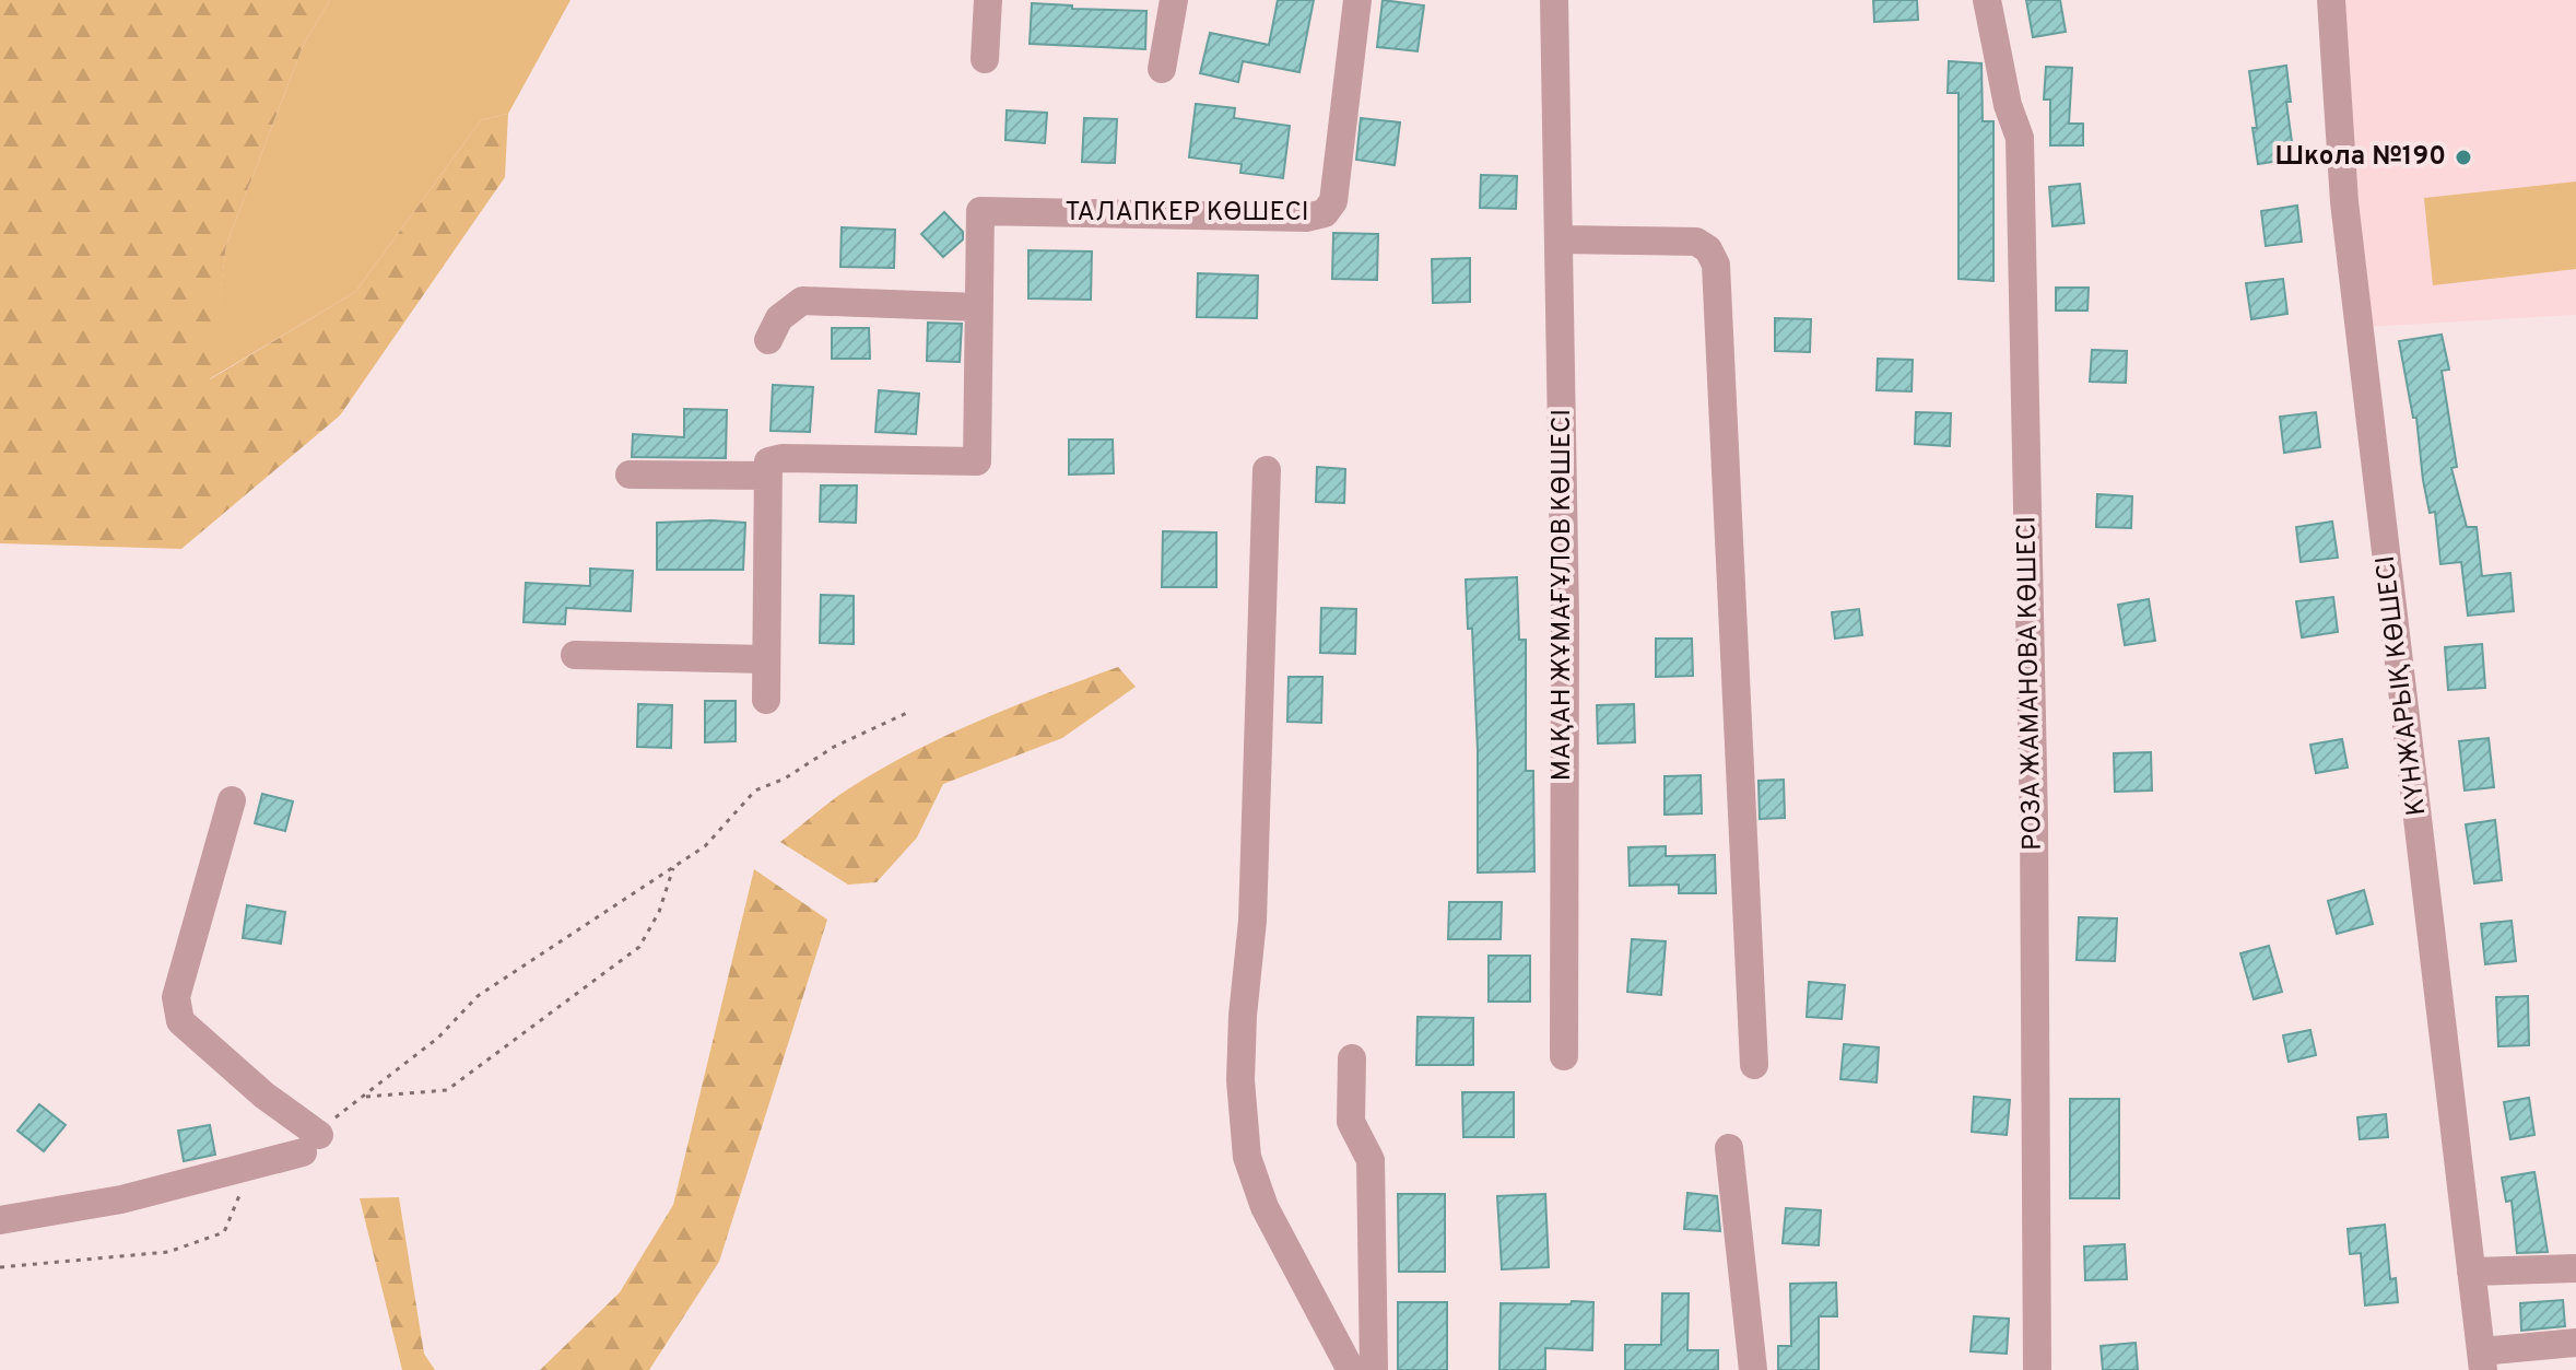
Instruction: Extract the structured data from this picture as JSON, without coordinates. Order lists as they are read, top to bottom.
{
  "streets": {
    "street": [
      "ТАЛАПКЕР КӨШЕСІ",
      "МАҚАН ЖҰМАҒҰЛОВ КӨШЕСІ",
      "РОЗА ЖАМАНОВА КӨШЕСІ",
      "КҮНЖАРЫҚ КӨШЕСІ"
    ]
  },
  "places": ["Школа №190"]
}
